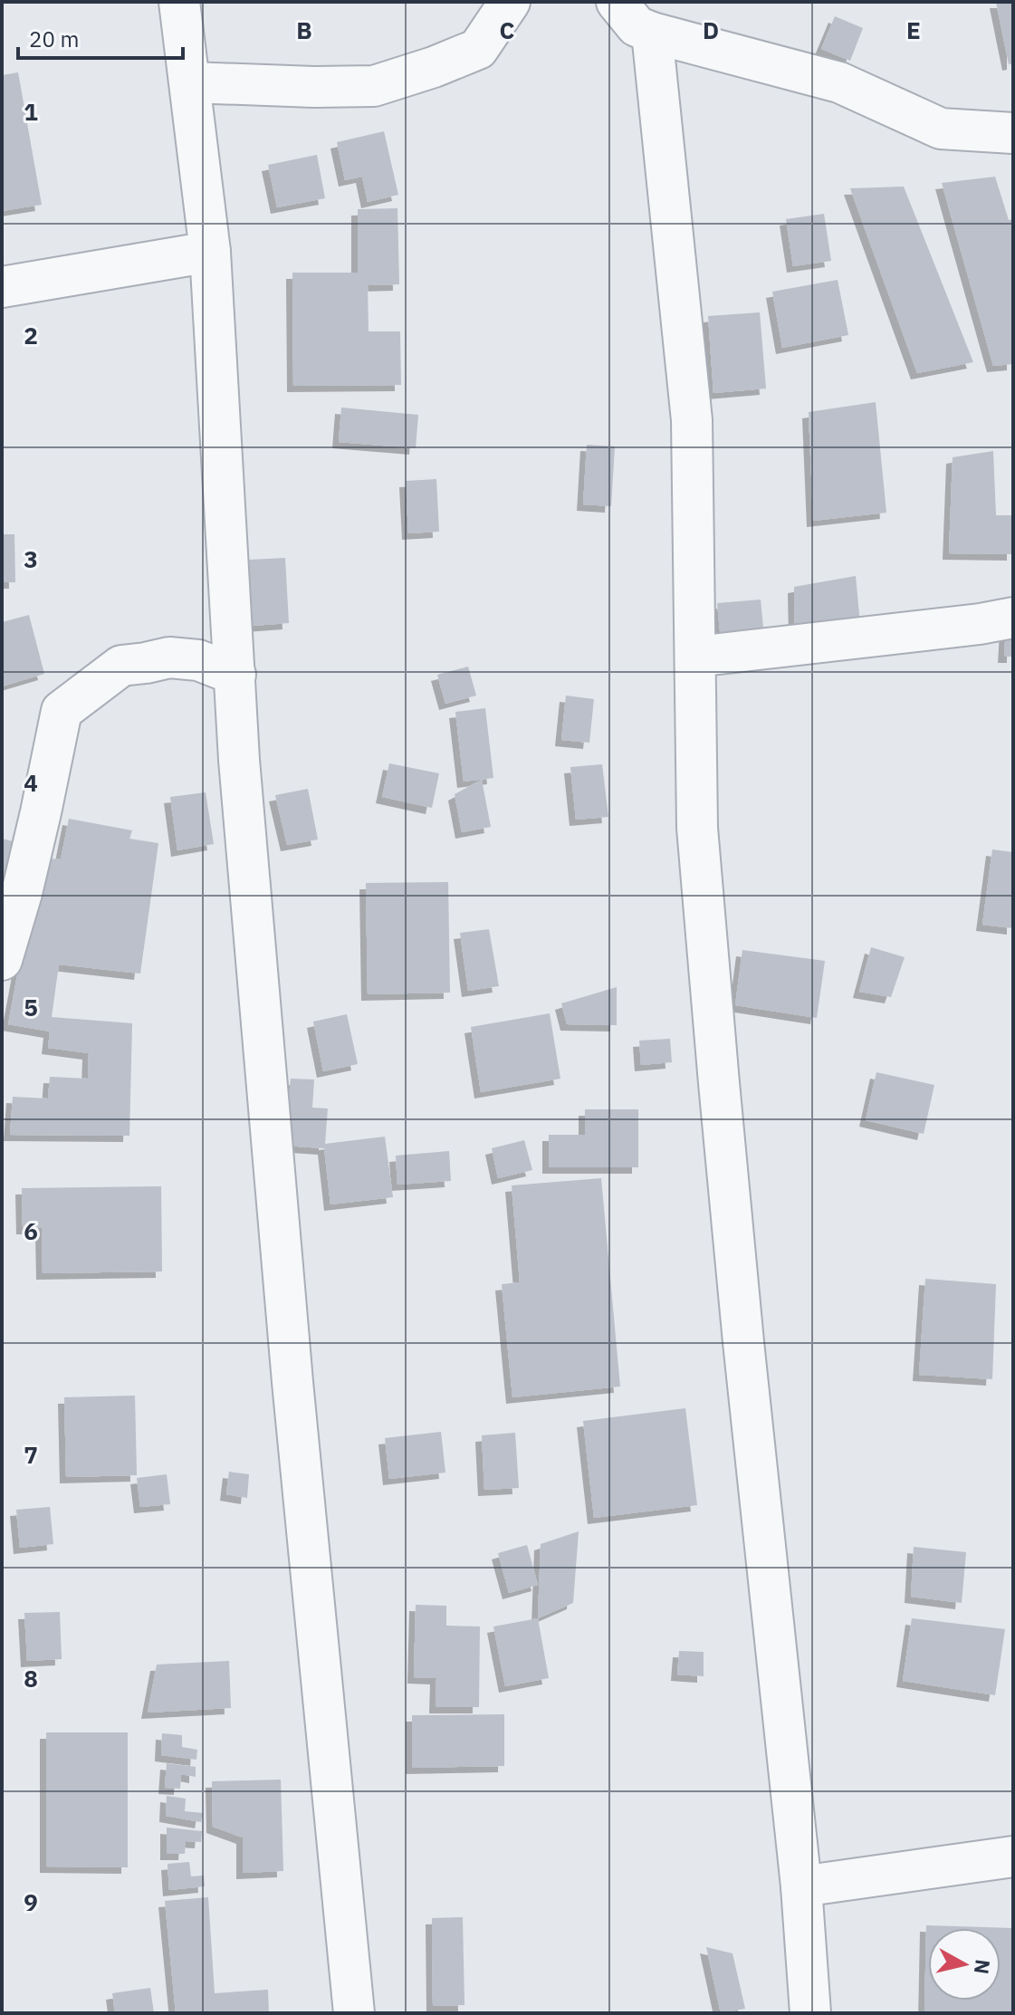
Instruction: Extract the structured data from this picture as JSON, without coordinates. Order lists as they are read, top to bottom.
{
  "scale_bar": "20 m",
  "north": "right",
  "grid": {
    "columns": [
      "B",
      "C",
      "D",
      "E"
    ],
    "rows": [
      "1",
      "2",
      "3",
      "4",
      "5",
      "6",
      "7",
      "8",
      "9"
    ]
  }
}
